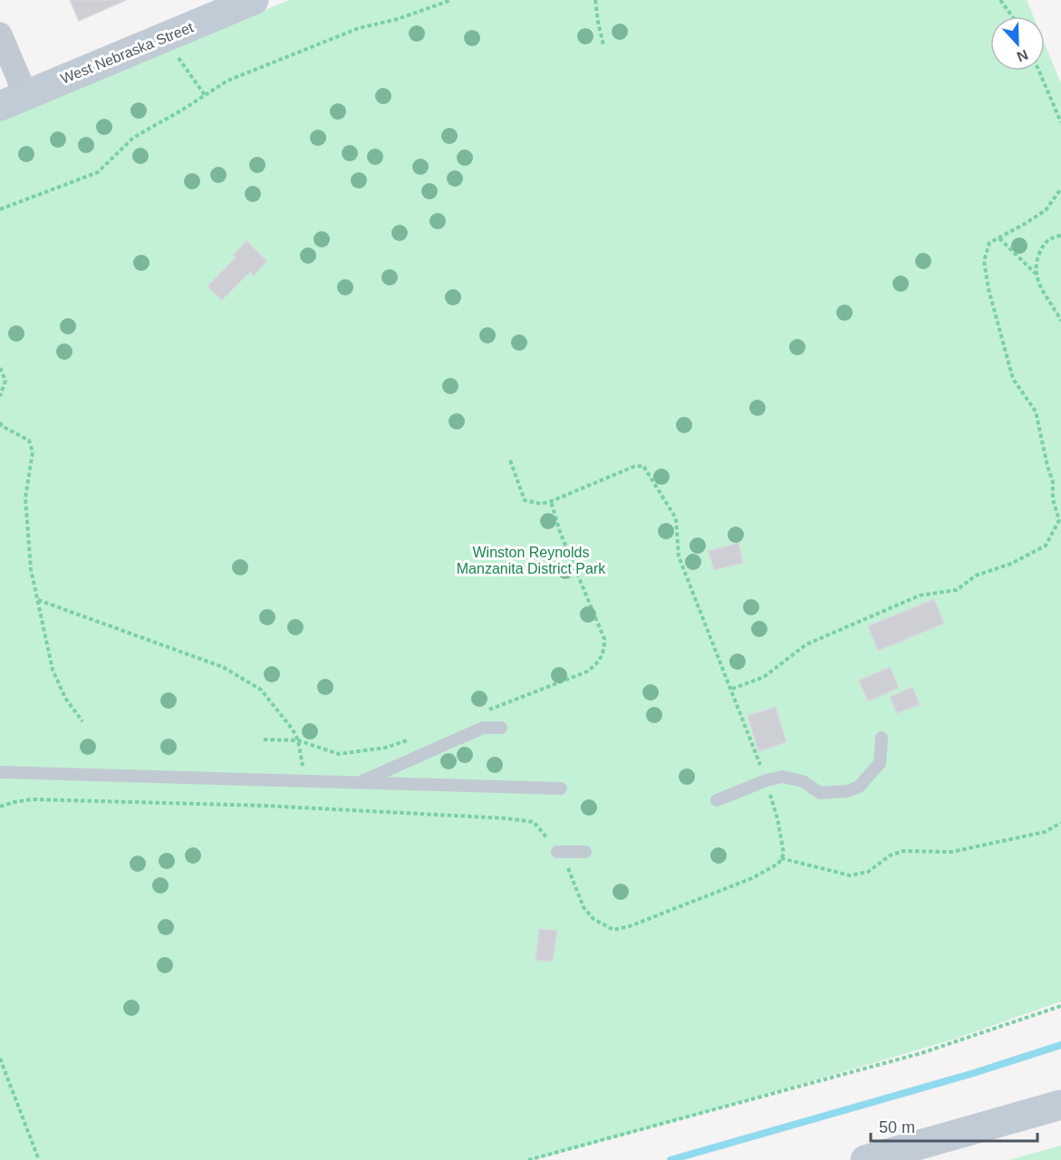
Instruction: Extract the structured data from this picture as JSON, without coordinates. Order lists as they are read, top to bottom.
{
  "streets": {
    "street": ["West Nebraska Street"]
  },
  "parks": ["Winston Reynolds Manzanita District Park"],
  "scale_bar": "50 m",
  "north": "bottom"
}
